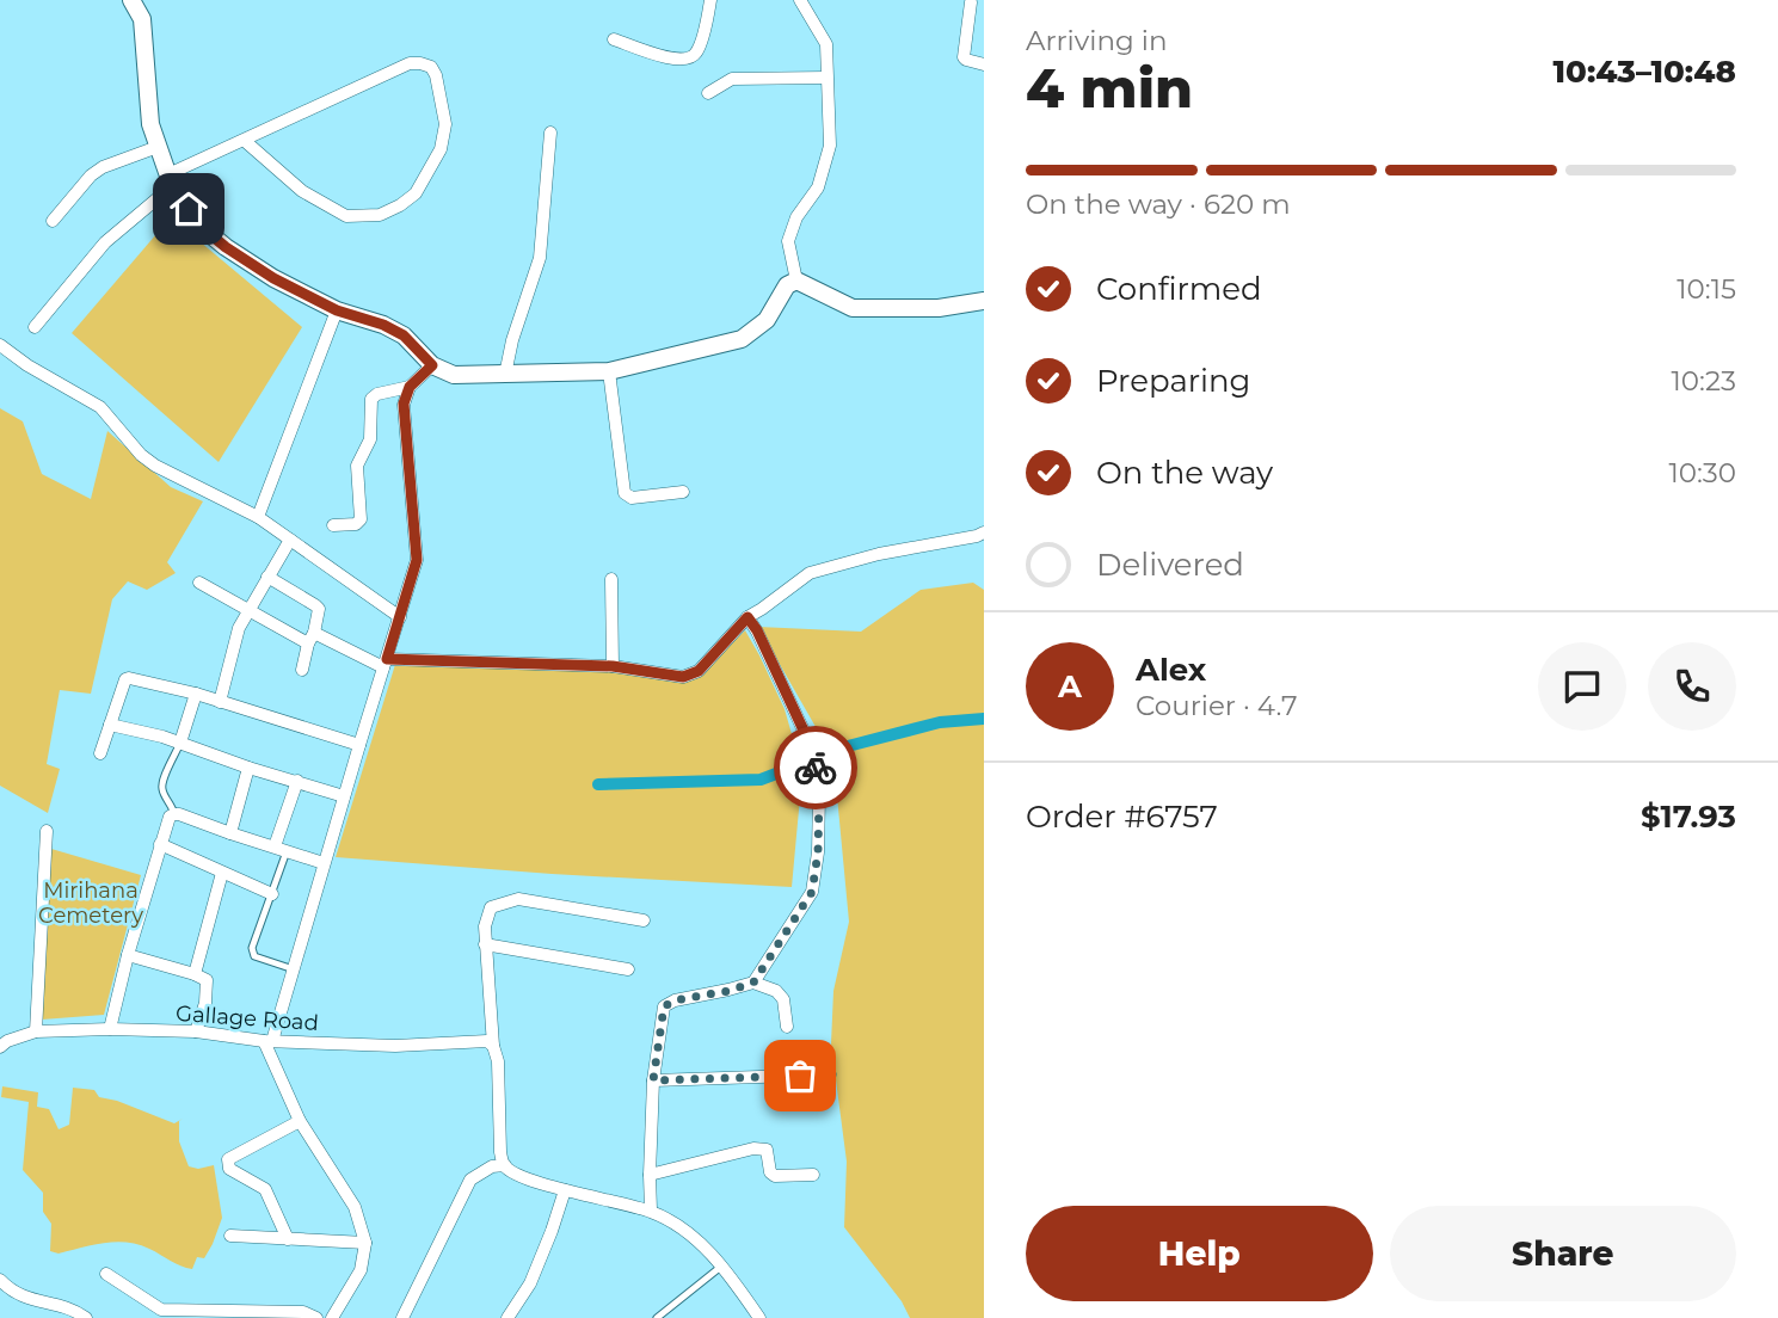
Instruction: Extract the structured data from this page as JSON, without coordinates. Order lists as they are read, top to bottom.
{
  "streets": {
    "street": ["Gallage Road"]
  },
  "parks": ["Mirihana Cemetery"],
  "page": {
    "heading": ["4 min", "Arriving in", "10:43–10:48"],
    "panel": [
      "Alex",
      "Courier · 4.7",
      "Order #6757",
      "$17.93"
    ],
    "bar": "On the way · 620 m",
    "list": [
      ["Confirmed", "10:15"],
      ["Preparing", "10:23"],
      ["On the way", "10:30"],
      "Delivered"
    ],
    "round": "A",
    "buttons": ["Help", "Share"]
  }
}
